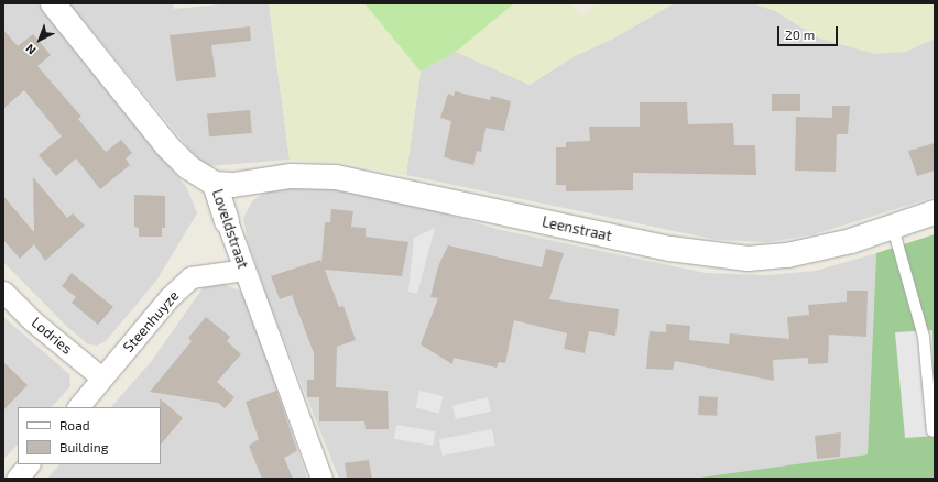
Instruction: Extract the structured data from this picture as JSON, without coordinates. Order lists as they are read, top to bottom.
{
  "streets": {
    "street": [
      "Loveldstraat",
      "Leenstraat",
      "Steenhuyze",
      "Lodries"
    ]
  },
  "crossings": [
    ["Loveldstraat", "Leenstraat"],
    ["Loveldstraat", "Steenhuyze"],
    ["Steenhuyze", "Lodries"]
  ],
  "legend": ["Road", "Building"],
  "scale_bar": "20 m",
  "north": "bottom left"
}
